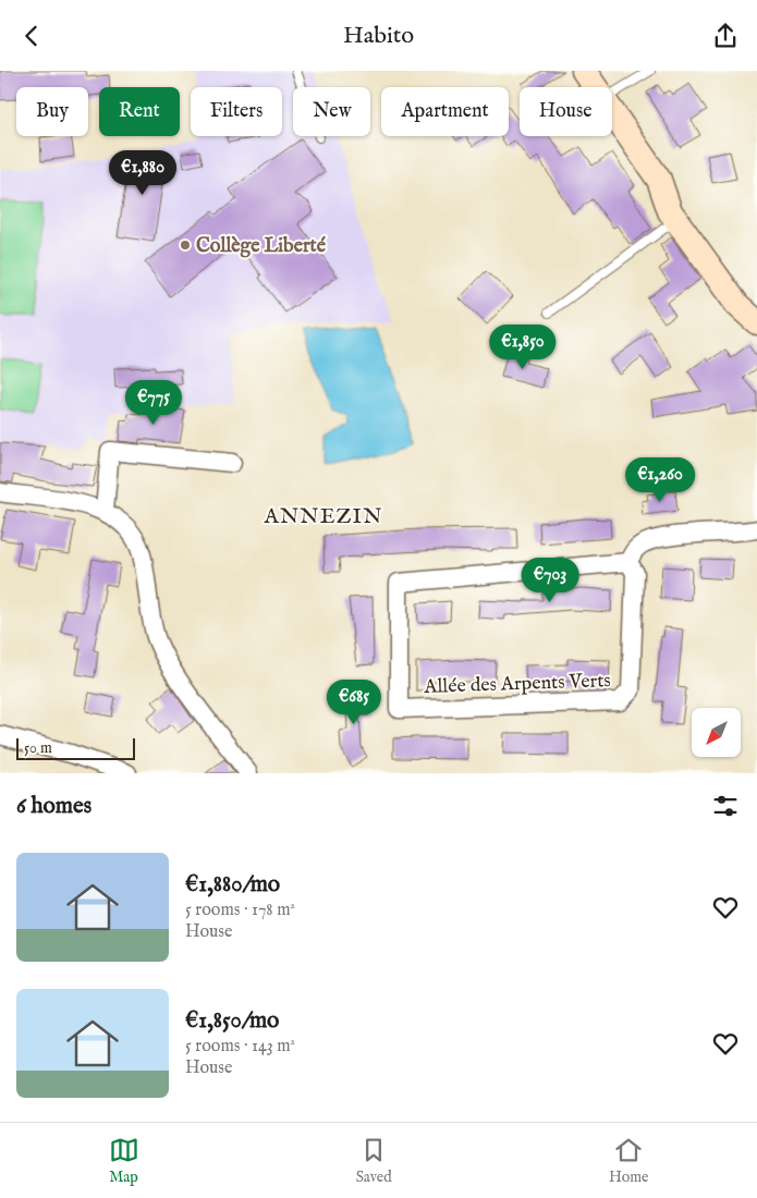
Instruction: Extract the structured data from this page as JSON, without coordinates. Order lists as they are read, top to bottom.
{
  "streets": {
    "street": ["Allée des Arpents Verts"]
  },
  "districts": ["ANNEZIN"],
  "places": ["Collège Liberté"],
  "scale_bar": "50 m",
  "north": "bottom left",
  "page": {
    "header": "Habito",
    "chip": [
      "Buy",
      "Rent",
      "Filters",
      "New",
      "Apartment",
      "House"
    ],
    "price": [
      "€1,880",
      "€1,850",
      "€775",
      "€1,260",
      "€703",
      "€685"
    ],
    "scale": "50 m",
    "heading": "6 homes",
    "list": [
      {
        "name": "€1,880/mo",
        "note": "5 rooms · 178 m² · House"
      },
      {
        "name": "€1,850/mo",
        "note": "5 rooms · 143 m² · House"
      }
    ],
    "tabs": ["Map", "Saved", "Home"]
  }
}
